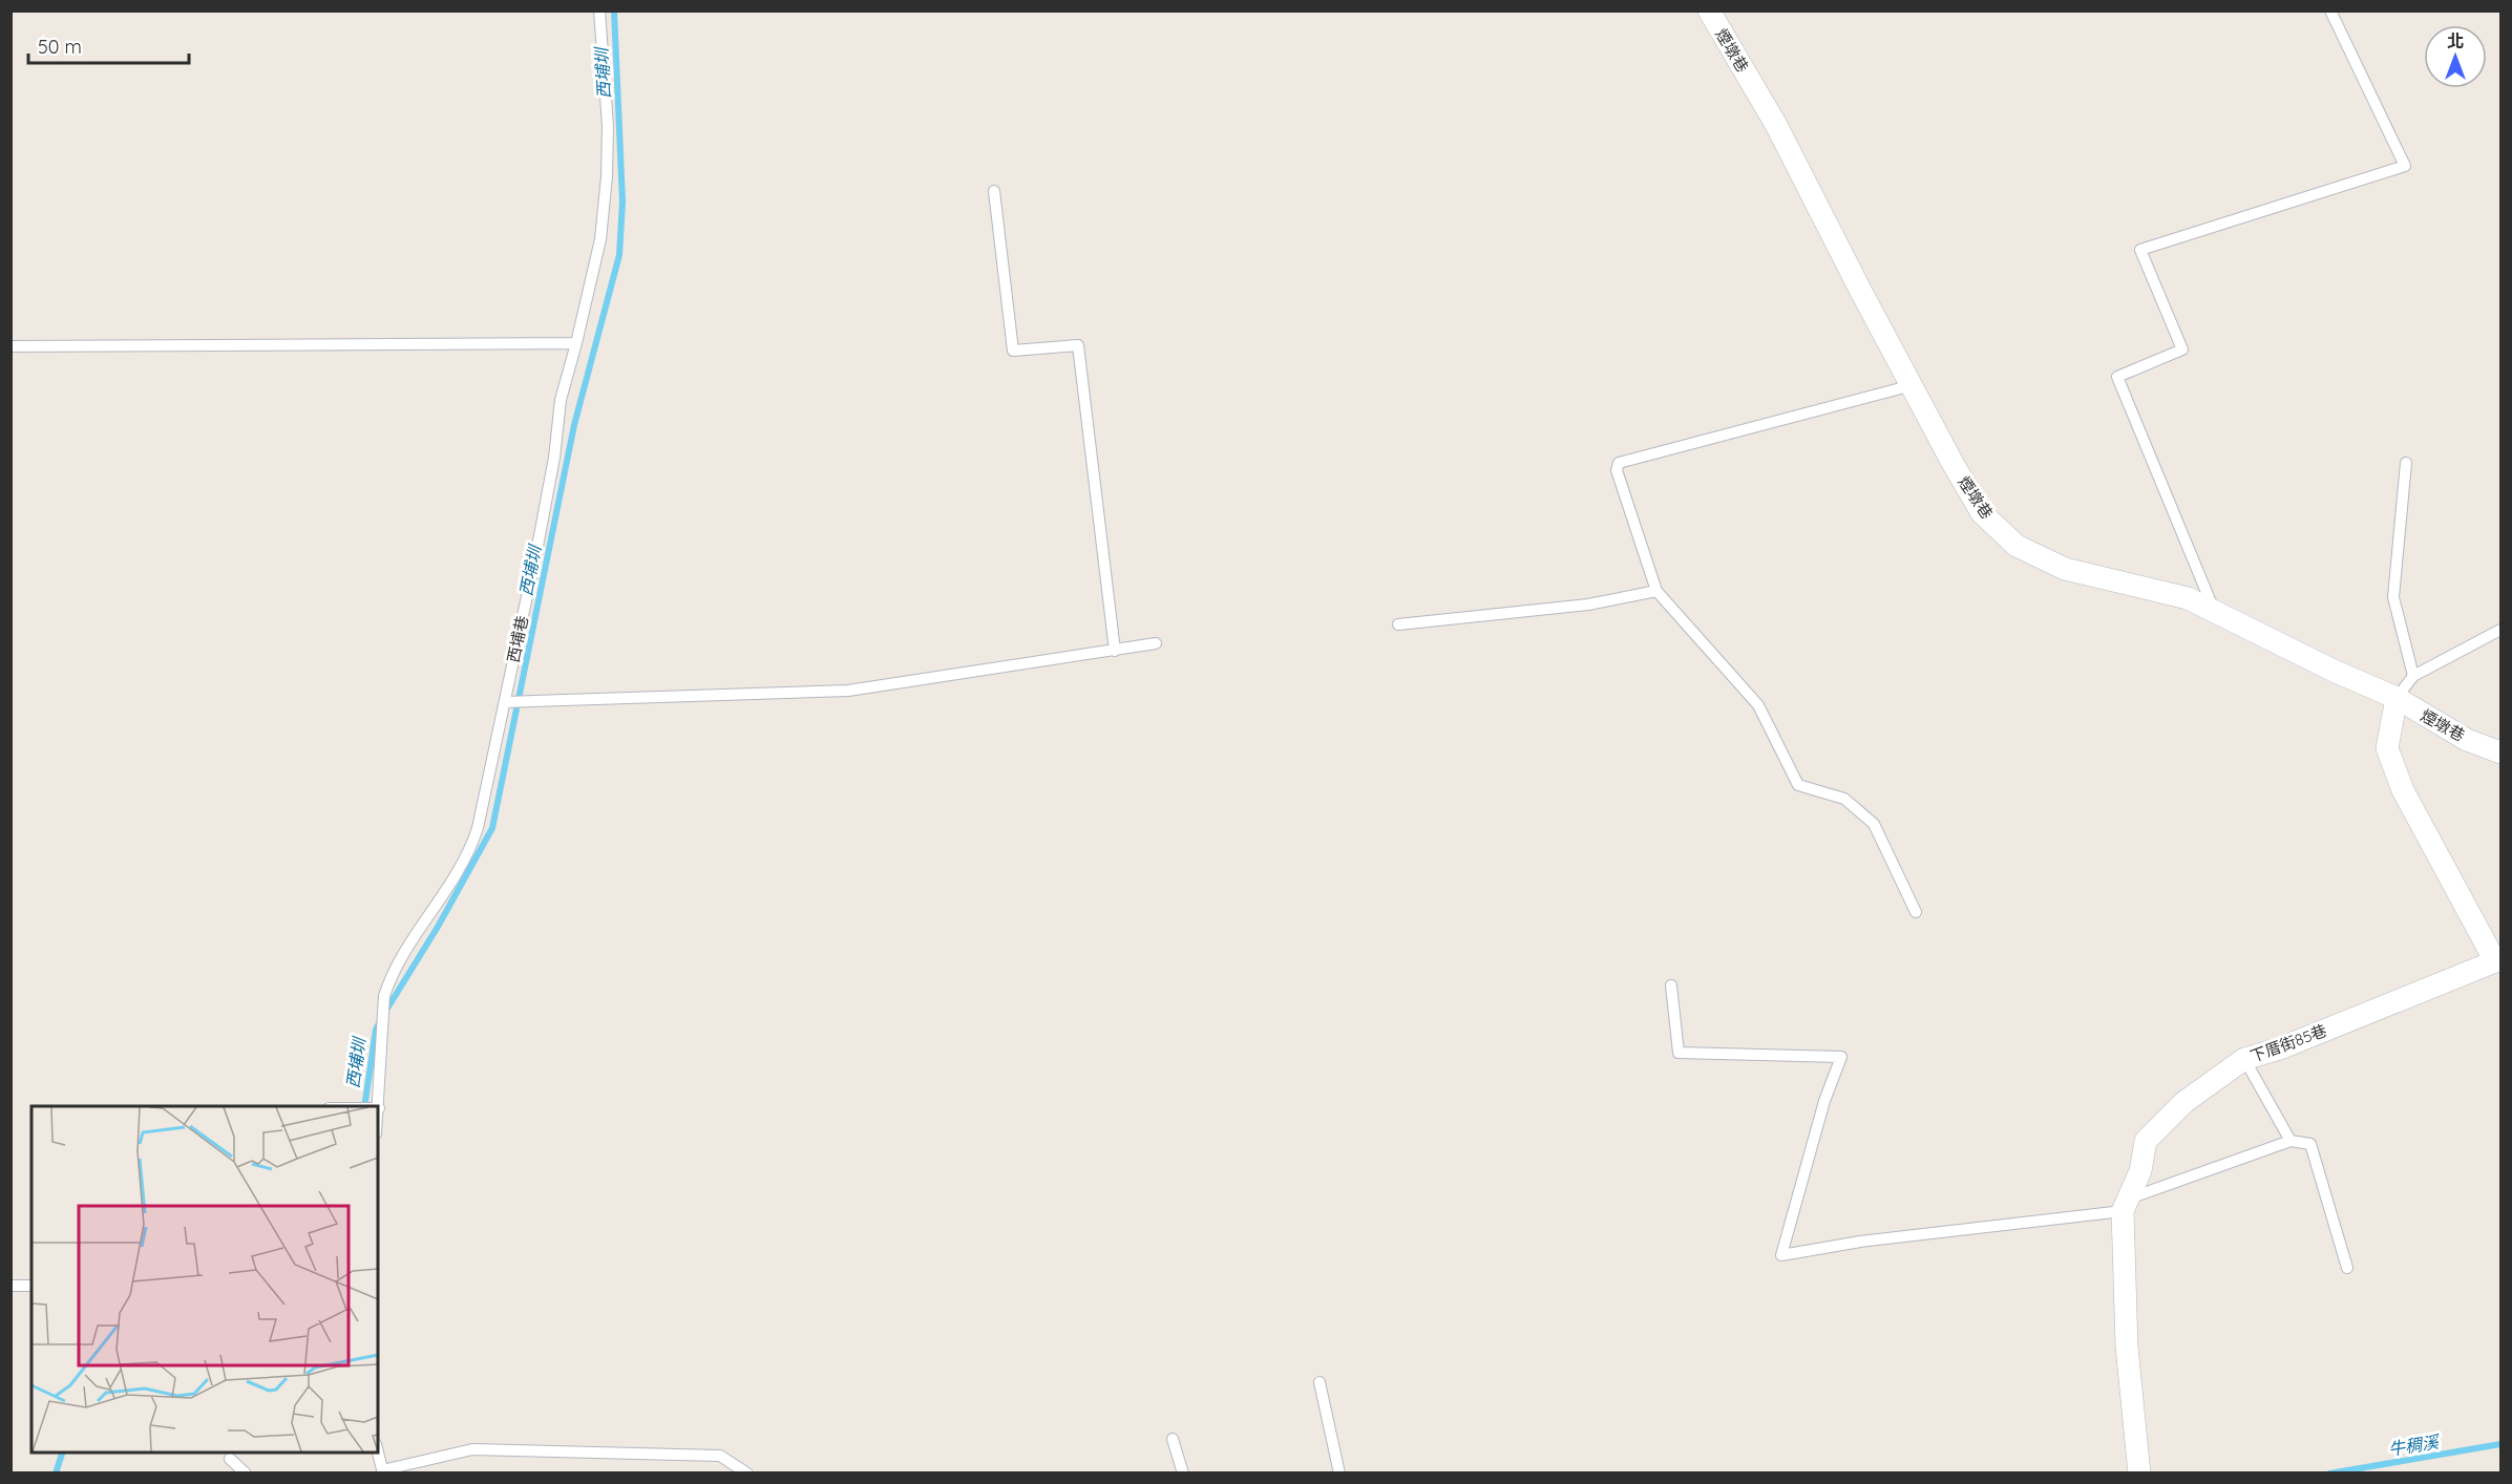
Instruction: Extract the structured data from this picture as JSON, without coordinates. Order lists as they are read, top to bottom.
{
  "streets": {
    "street": ["煙墩巷", "下厝街85巷"],
    "lane": ["西埔巷"]
  },
  "crossings": [
    ["煙墩巷", "下厝街85巷"]
  ],
  "water": ["西埔圳", "牛稠溪"],
  "scale_bar": "50 m",
  "north": "top"
}
